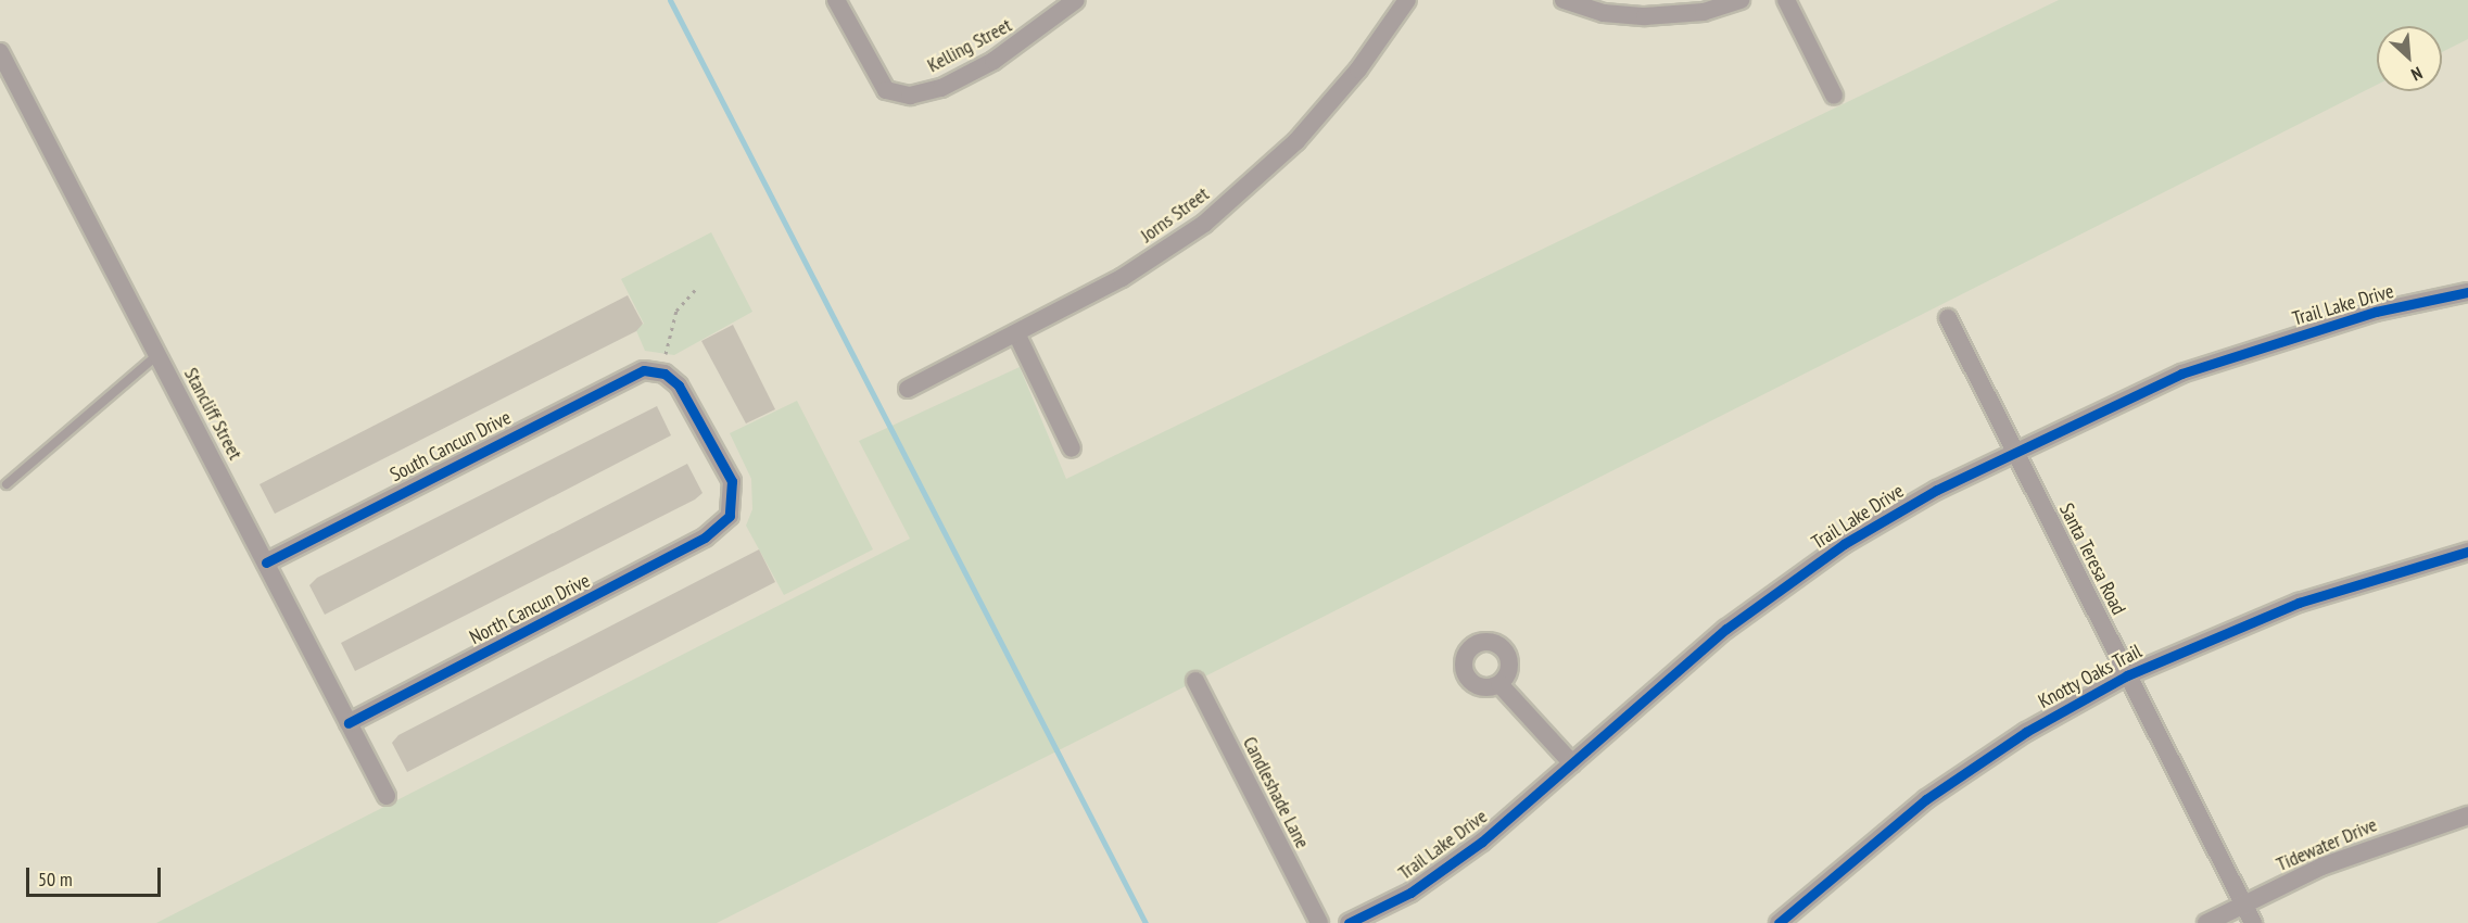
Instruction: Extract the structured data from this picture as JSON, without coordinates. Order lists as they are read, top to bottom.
{
  "streets": {
    "street": [
      "Kelling Street",
      "Jorns Street",
      "Trail Lake Drive",
      "Stancliff Street",
      "South Cancun Drive",
      "Santa Teresa Road",
      "North Cancun Drive",
      "Knotty Oaks Trail",
      "Candleshade Lane",
      "Tidewater Drive"
    ]
  },
  "crossings": [
    ["Trail Lake Drive", "Santa Teresa Road"],
    ["Stancliff Street", "South Cancun Drive"],
    ["Stancliff Street", "North Cancun Drive"],
    ["South Cancun Drive", "North Cancun Drive"],
    ["Santa Teresa Road", "Knotty Oaks Trail"],
    ["Santa Teresa Road", "Tidewater Drive"]
  ],
  "scale_bar": "50 m",
  "north": "bottom right"
}
